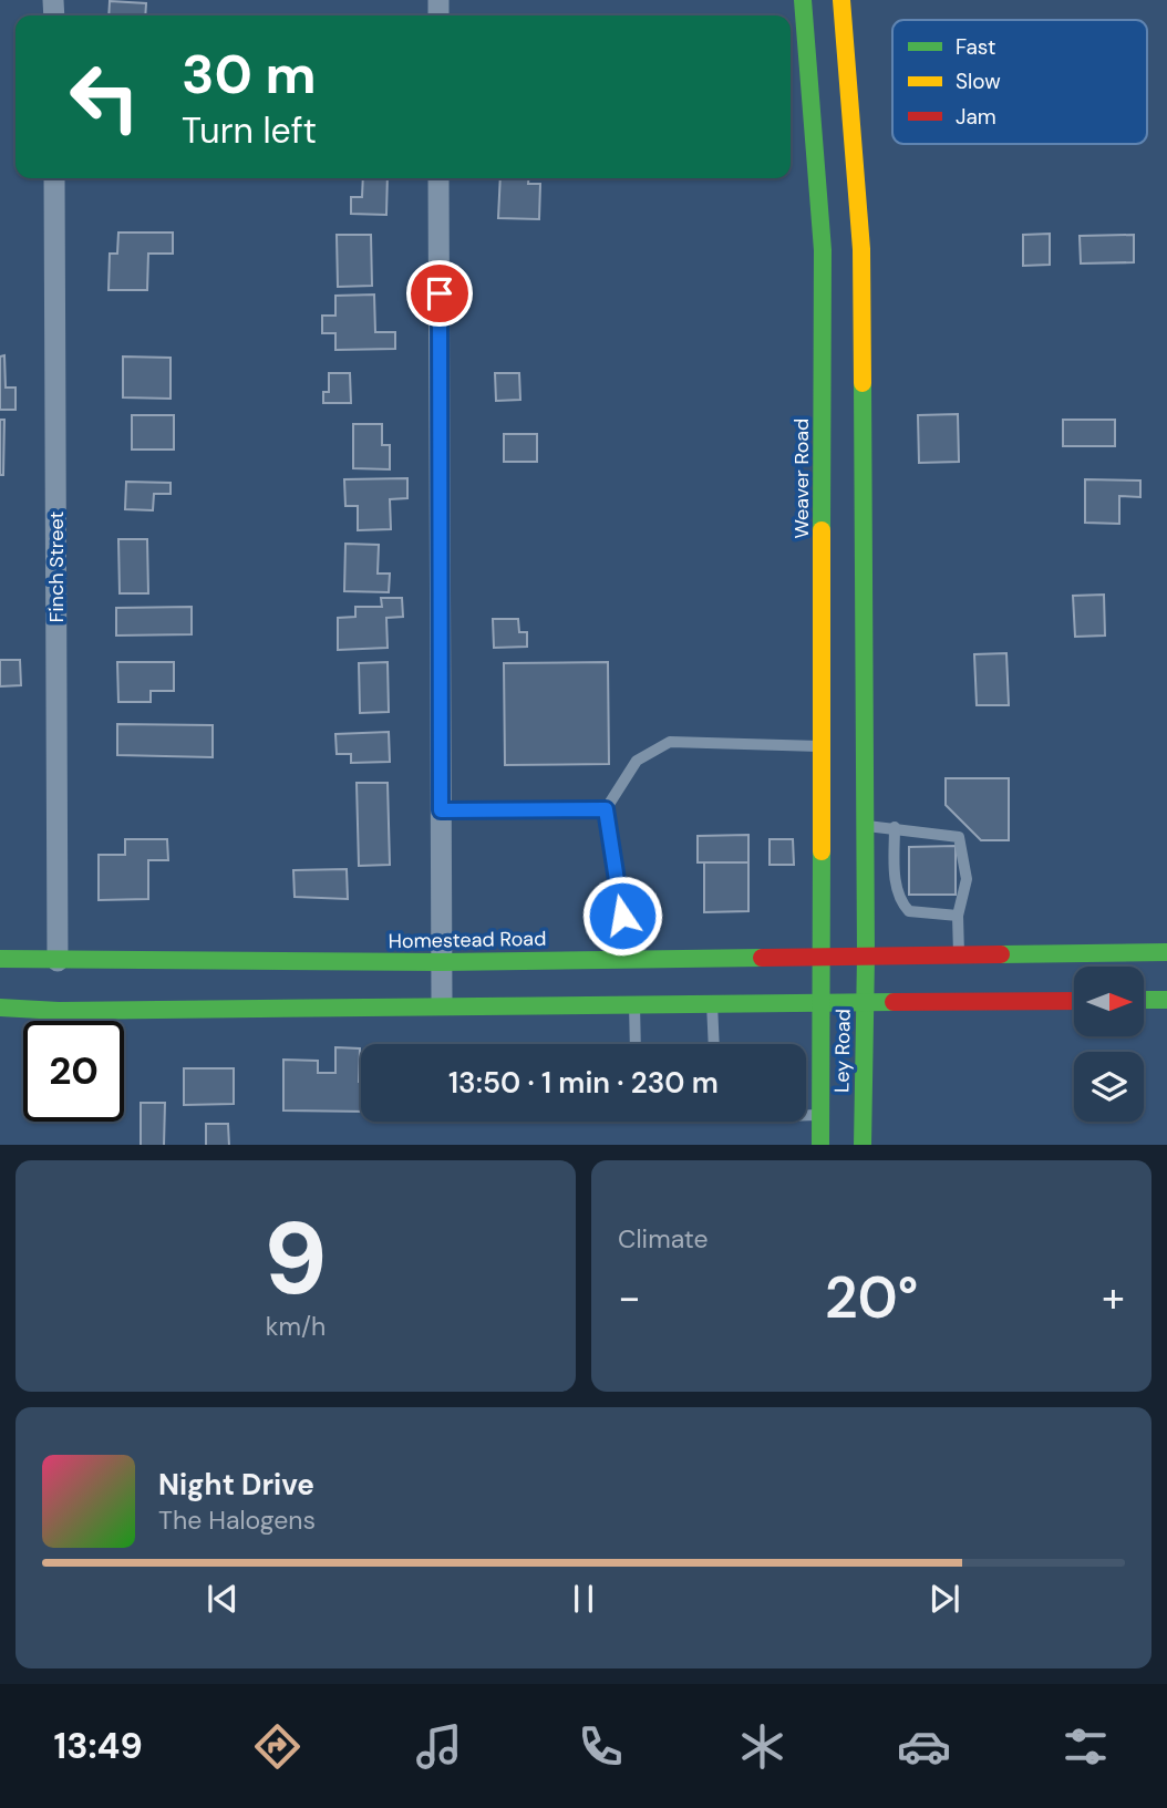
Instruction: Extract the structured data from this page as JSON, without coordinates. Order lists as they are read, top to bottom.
{
  "streets": {
    "main road": ["Weaver Road", "Homestead Road", "Ley Road"],
    "street": ["Finch Street"]
  },
  "crossings": [
    ["Weaver Road", "Homestead Road"],
    ["Weaver Road", "Ley Road"],
    ["Finch Street", "Homestead Road"],
    ["Homestead Road", "Ley Road"]
  ],
  "legend": ["Fast", "Slow", "Jam"],
  "north": "right",
  "page": {
    "turn": ["30 m", "Turn left"],
    "limit": "20",
    "trip": "13:50 · 1 min · 230 m",
    "tile": [
      ["9", "km/h"],
      "Climate"
    ],
    "heat": ["−", "20°", "+"],
    "song": ["Night Drive", "The Halogens"],
    "tabs": "13:49"
  }
}
